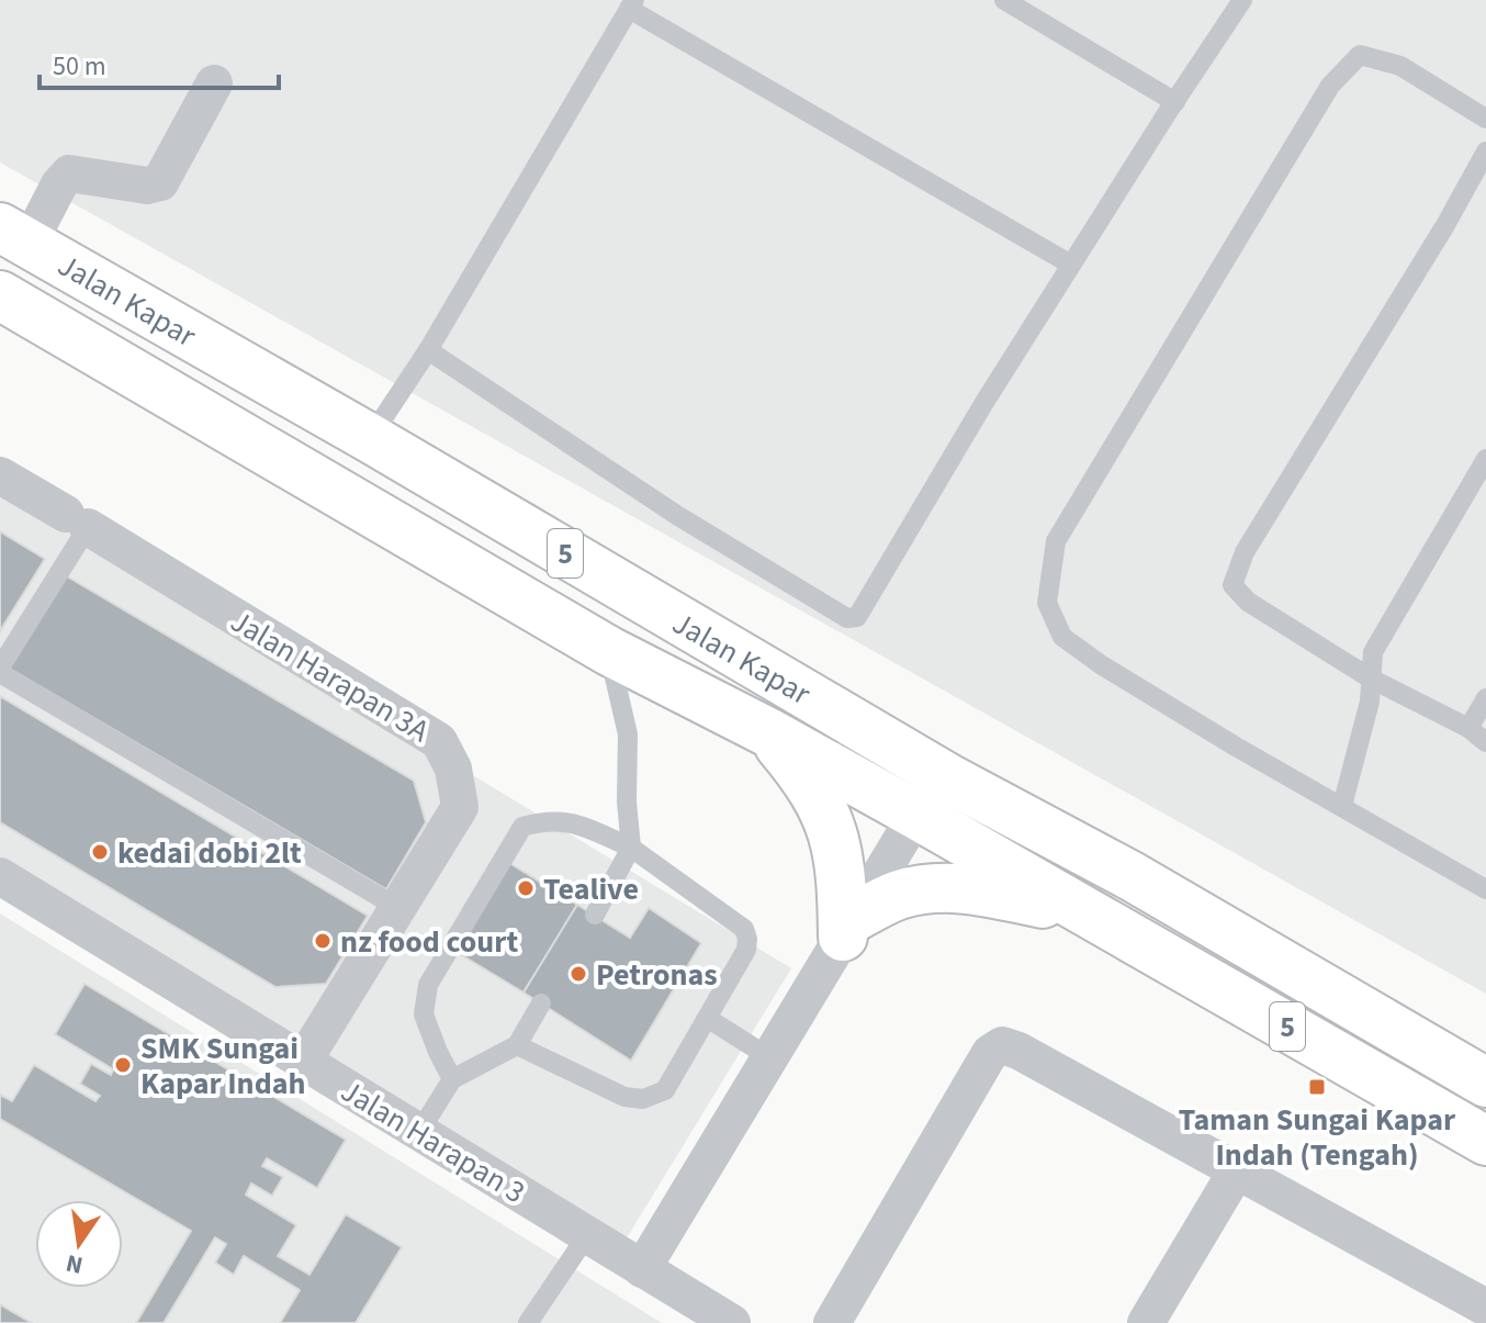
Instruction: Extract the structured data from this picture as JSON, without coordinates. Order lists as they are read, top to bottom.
{
  "streets": {
    "highway": ["Jalan Kapar", "5"],
    "street": ["Jalan Harapan 3A", "Jalan Harapan 3"]
  },
  "crossings": [
    ["Jalan Harapan 3A", "Jalan Harapan 3"]
  ],
  "places": {
    "other": [
      "kedai dobi 2lt",
      "Tealive",
      "nz food court",
      "Petronas",
      "SMK Sungai Kapar Indah"
    ],
    "transit": ["Taman Sungai Kapar Indah (Tengah)"]
  },
  "scale_bar": "50 m",
  "north": "bottom"
}
